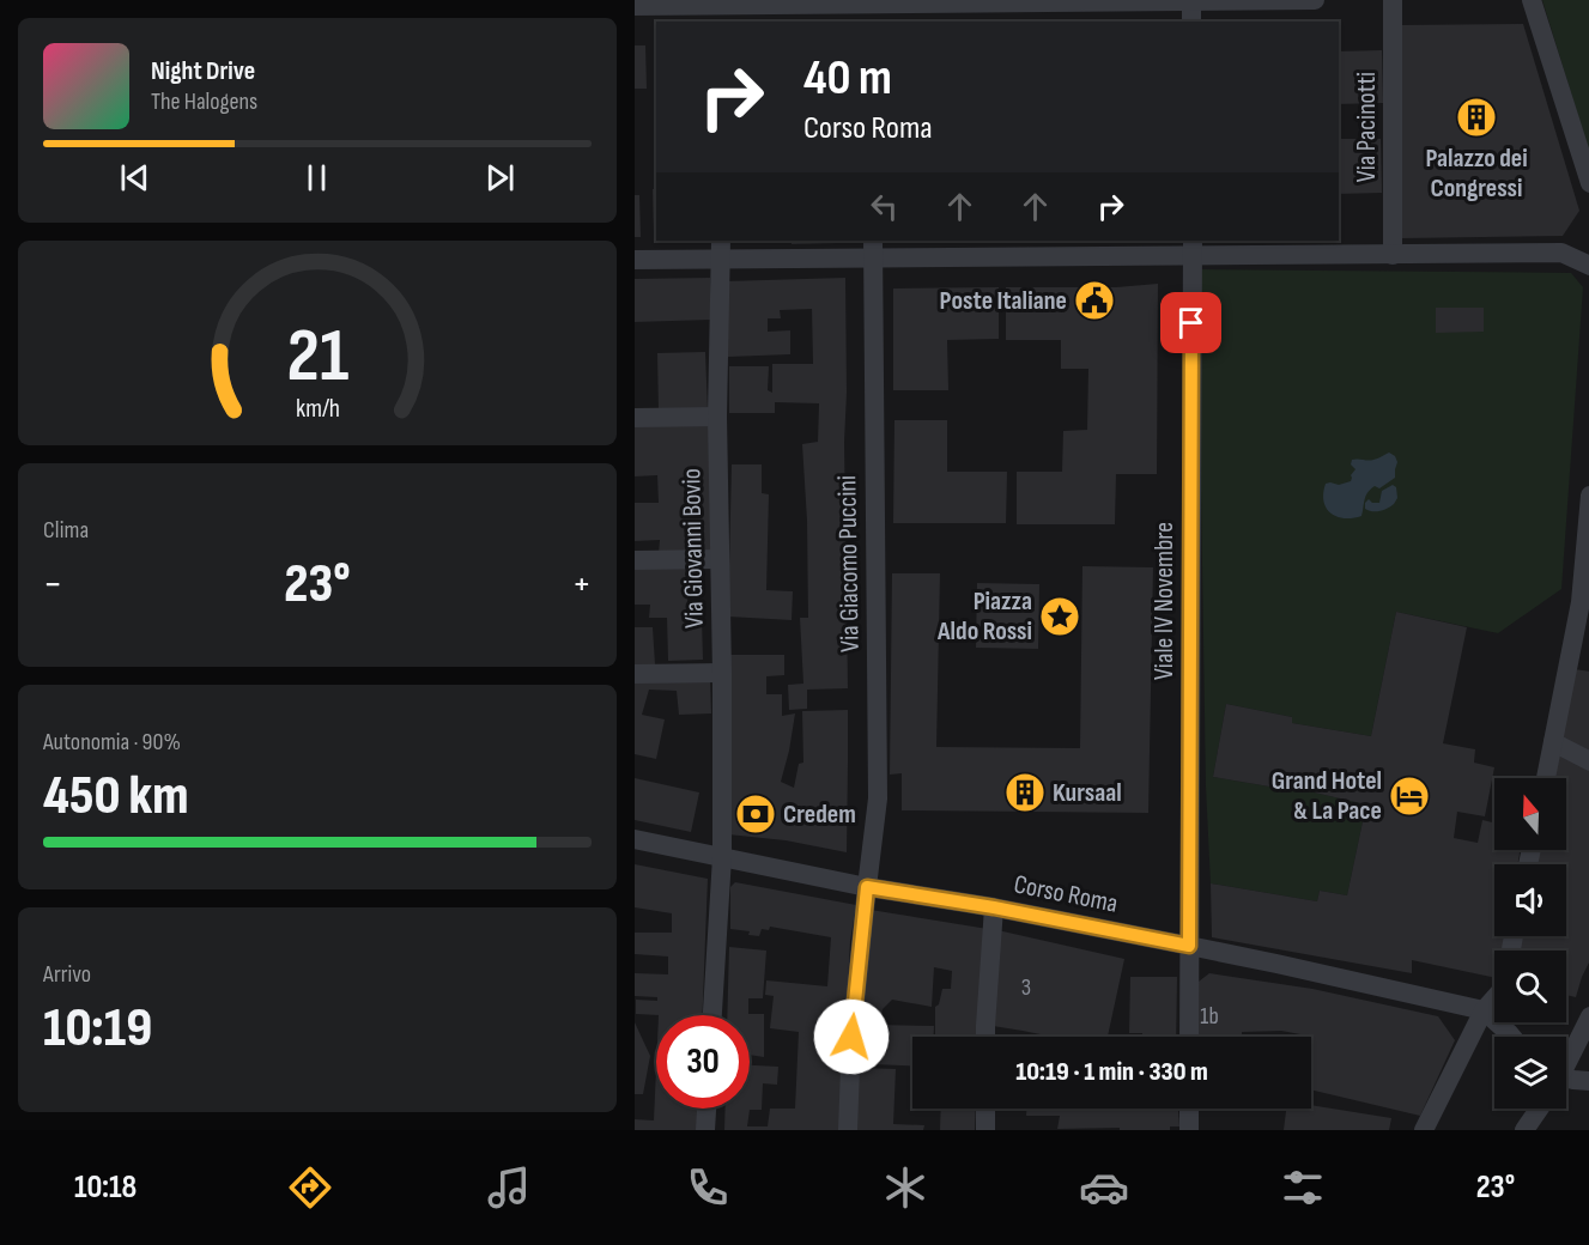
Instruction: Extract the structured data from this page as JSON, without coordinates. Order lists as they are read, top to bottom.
{
  "streets": {
    "street": [
      "Via Pacinotti",
      "Via Giovanni Bovio",
      "Via Giacomo Puccini",
      "Viale IV Novembre",
      "Corso Roma"
    ]
  },
  "crossings": [
    ["Via Giovanni Bovio", "Corso Roma"],
    ["Via Giacomo Puccini", "Corso Roma"],
    ["Viale IV Novembre", "Corso Roma"]
  ],
  "places": {
    "building": ["Palazzo dei Congressi", "Kursaal"],
    "public building": ["Poste Italiane"],
    "place": ["Piazza Aldo Rossi"],
    "hotel": ["Grand Hotel & La Pace"],
    "bank": ["Credem"]
  },
  "house_numbers": ["3", "1b"],
  "north": "top",
  "page": {
    "turn": ["40 m", "Corso Roma"],
    "song": ["Night Drive", "The Halogens"],
    "tile": [
      "Clima",
      ["Autonomia · 90%", "450 km"],
      ["Arrivo", "10:19"]
    ],
    "heat": ["−", "23°", "+"],
    "limit": "30",
    "trip": "10:19 · 1 min · 330 m",
    "tabs": ["10:18", "23°"],
    "gauge": ["21", "km/h"]
  }
}
